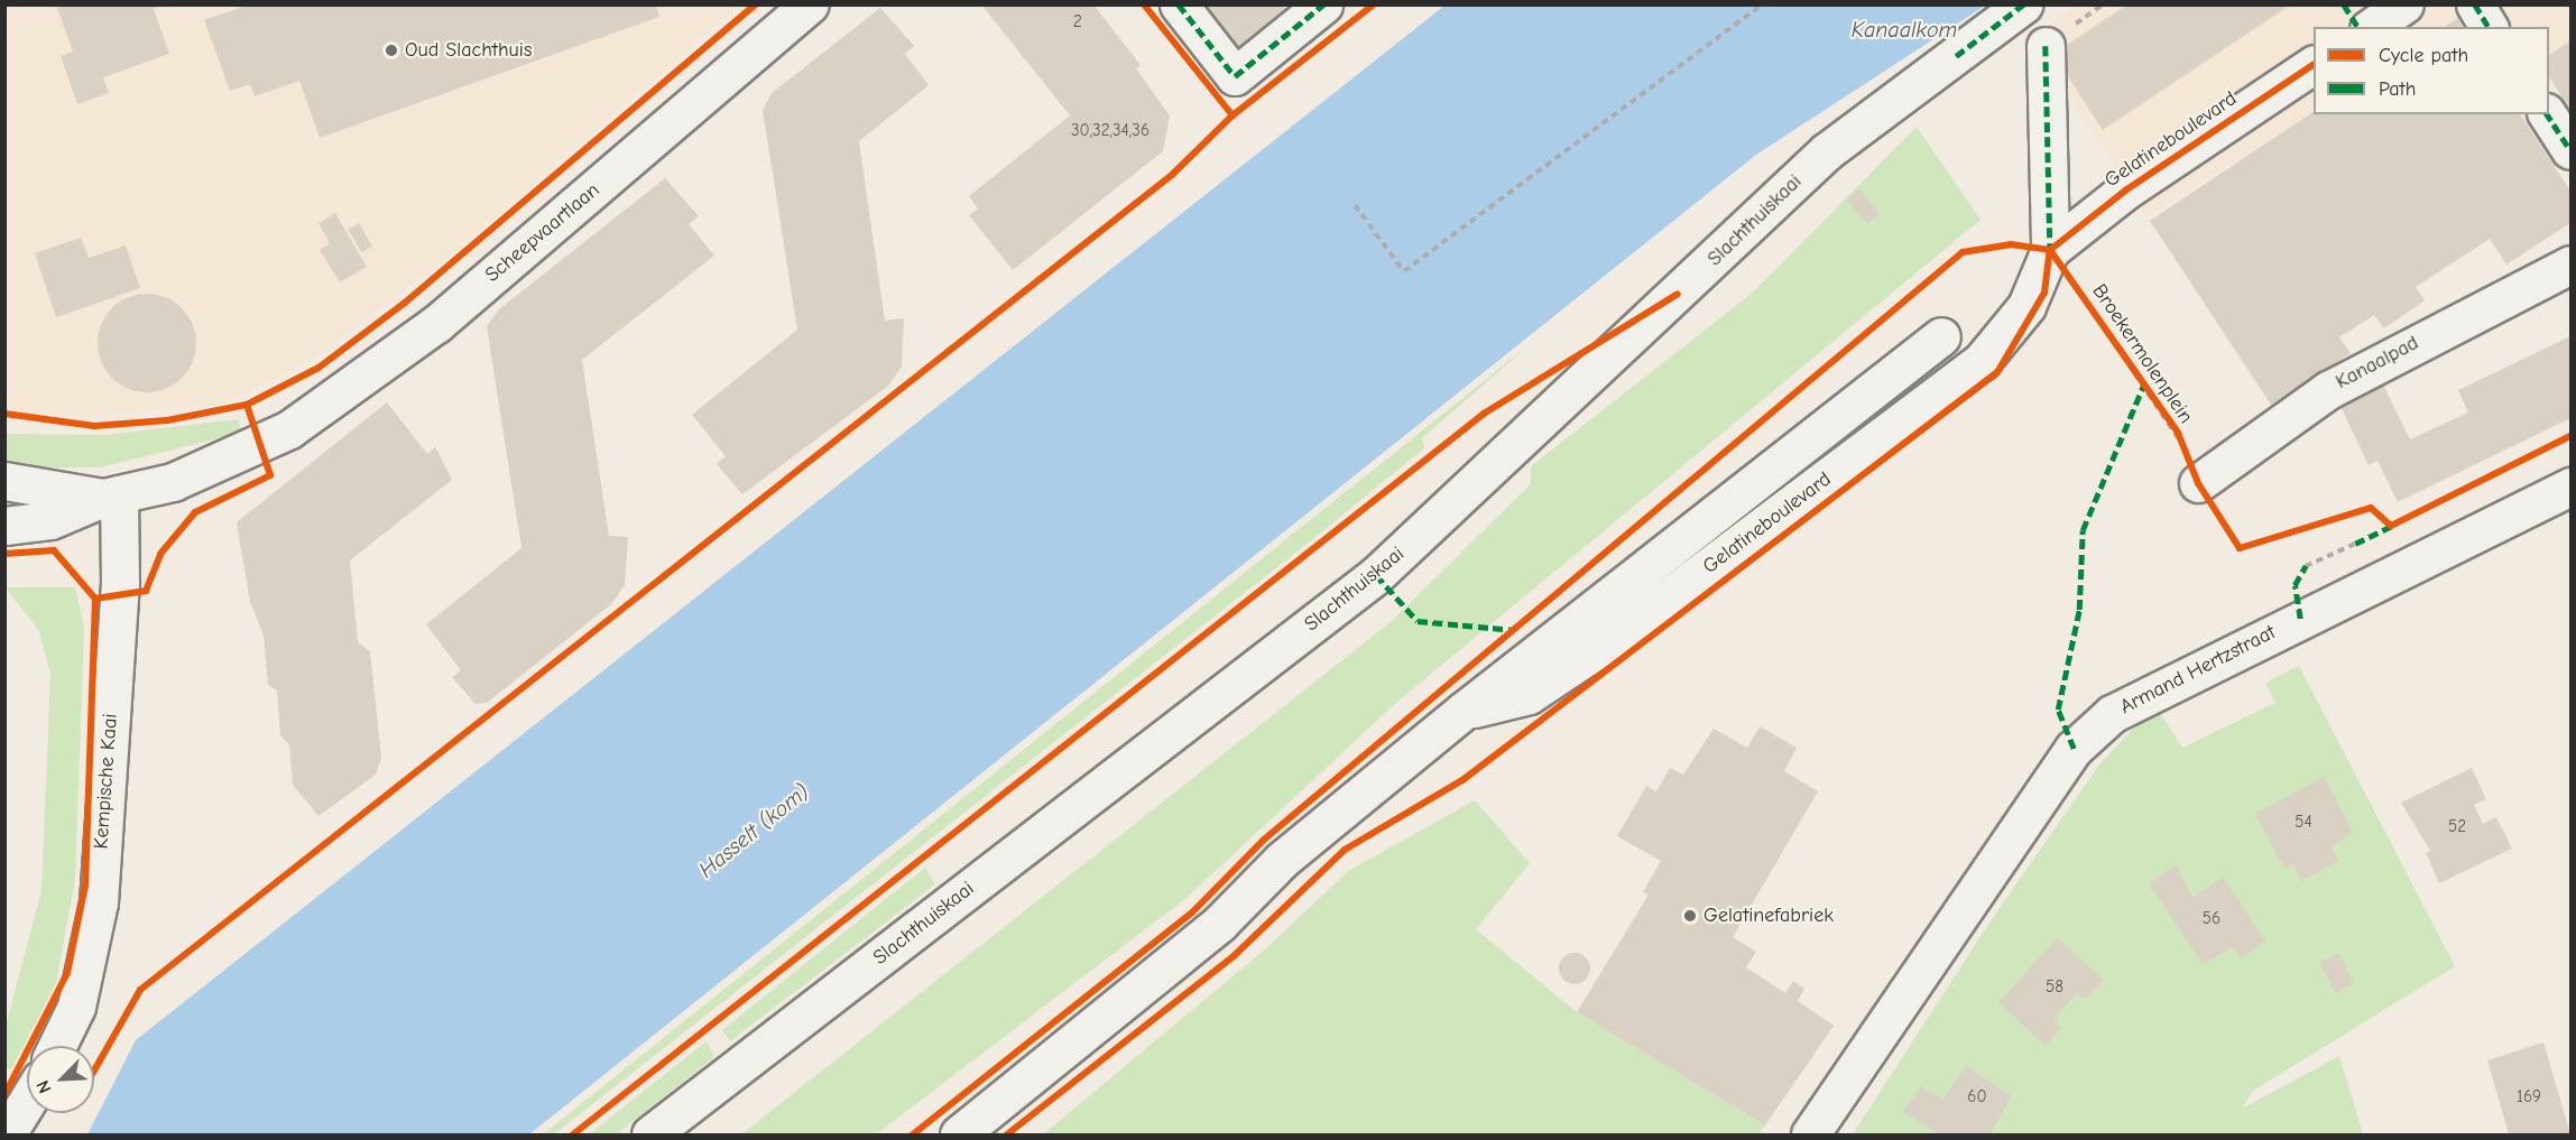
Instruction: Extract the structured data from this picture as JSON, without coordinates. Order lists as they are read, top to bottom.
{
  "streets": {
    "street": [
      "Gelatineboulevard",
      "Slachthuiskaai",
      "Scheepvaartlaan",
      "Kanaalpad",
      "Armand Hertzstraat",
      "Kempische Kaai"
    ],
    "cycle path": ["Broekermolenplein"]
  },
  "crossings": [
    ["Gelatineboulevard", "Broekermolenplein"],
    ["Scheepvaartlaan", "Kempische Kaai"],
    ["Broekermolenplein", "Kanaalpad"]
  ],
  "water": ["Kanaalkom", "Hasselt (kom)"],
  "places": ["Oud Slachthuis", "Gelatinefabriek"],
  "house_numbers": [
    "2",
    "30,32,34,36",
    "54",
    "52",
    "56",
    "58",
    "60",
    "169"
  ],
  "legend": ["Cycle path", "Path"],
  "north": "bottom left"
}
